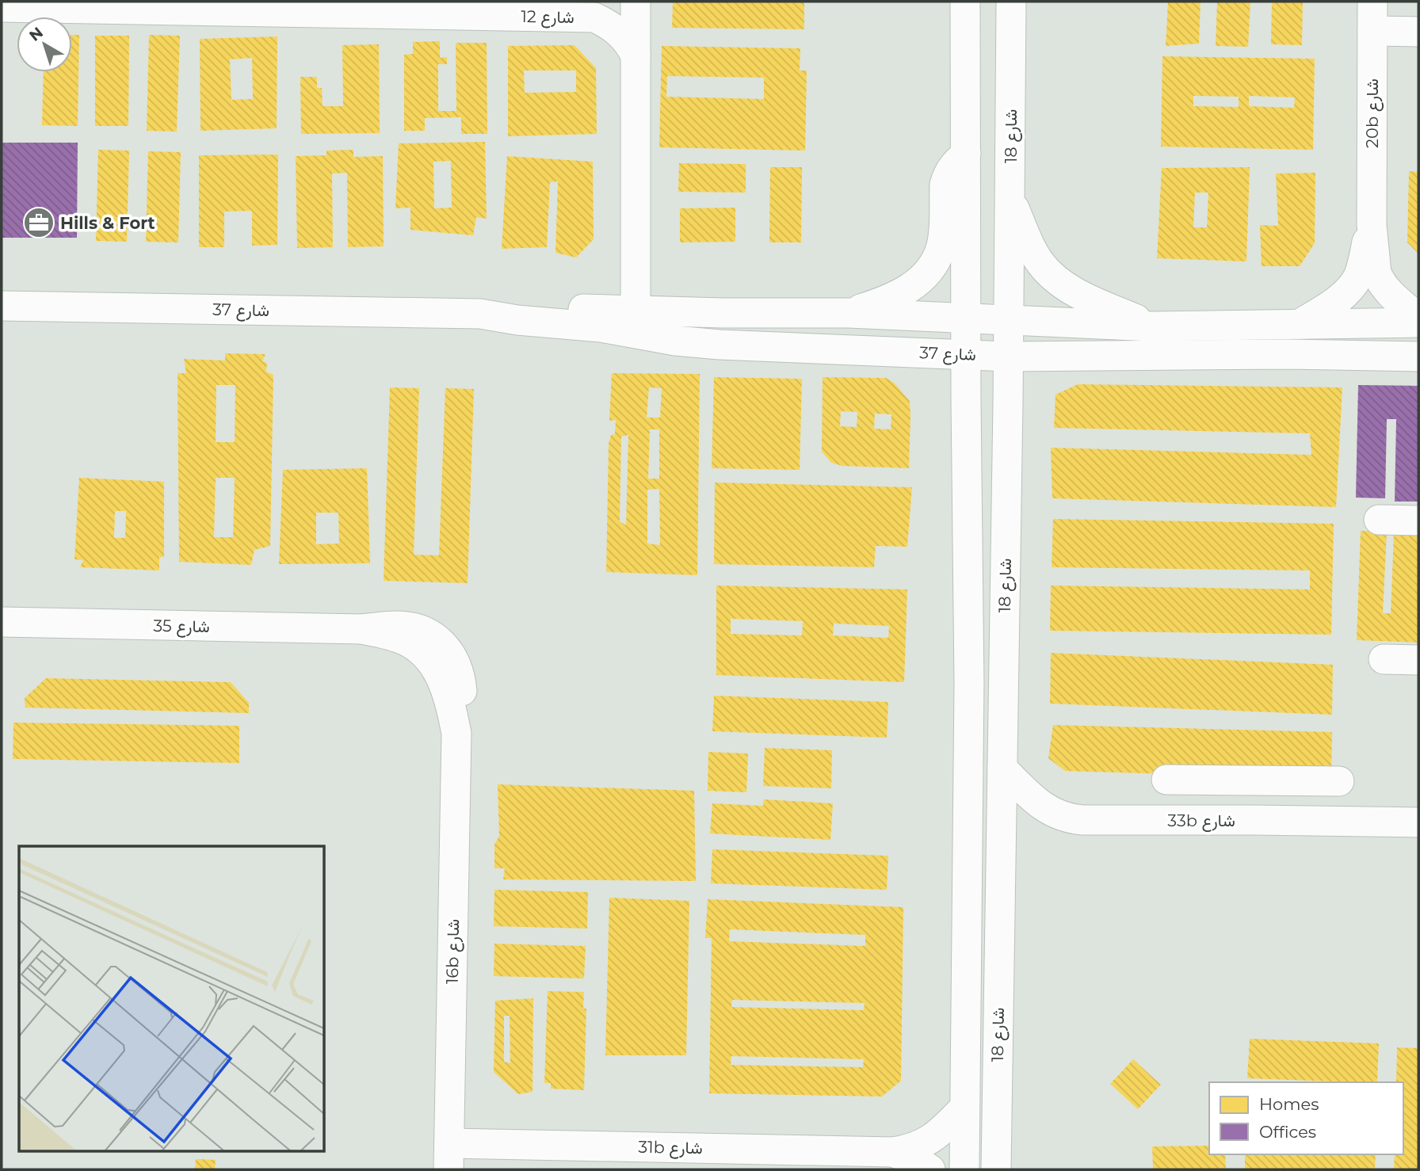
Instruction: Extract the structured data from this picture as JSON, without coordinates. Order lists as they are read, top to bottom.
{
  "streets": {
    "street": [
      "شارع 12",
      "20b شارع",
      "شارع 18",
      "شارع 37",
      "شارع 35",
      "33b شارع",
      "16b شارع",
      "31b شارع"
    ]
  },
  "crossings": [
    ["20b شارع", "شارع 37"],
    ["شارع 18", "شارع 37"],
    ["شارع 18", "33b شارع"],
    ["شارع 18", "31b شارع"],
    ["شارع 35", "16b شارع"],
    ["16b شارع", "31b شارع"]
  ],
  "places": {
    "office": ["Hills & Fort"]
  },
  "legend": ["Homes", "Offices"],
  "north": "top left"
}
